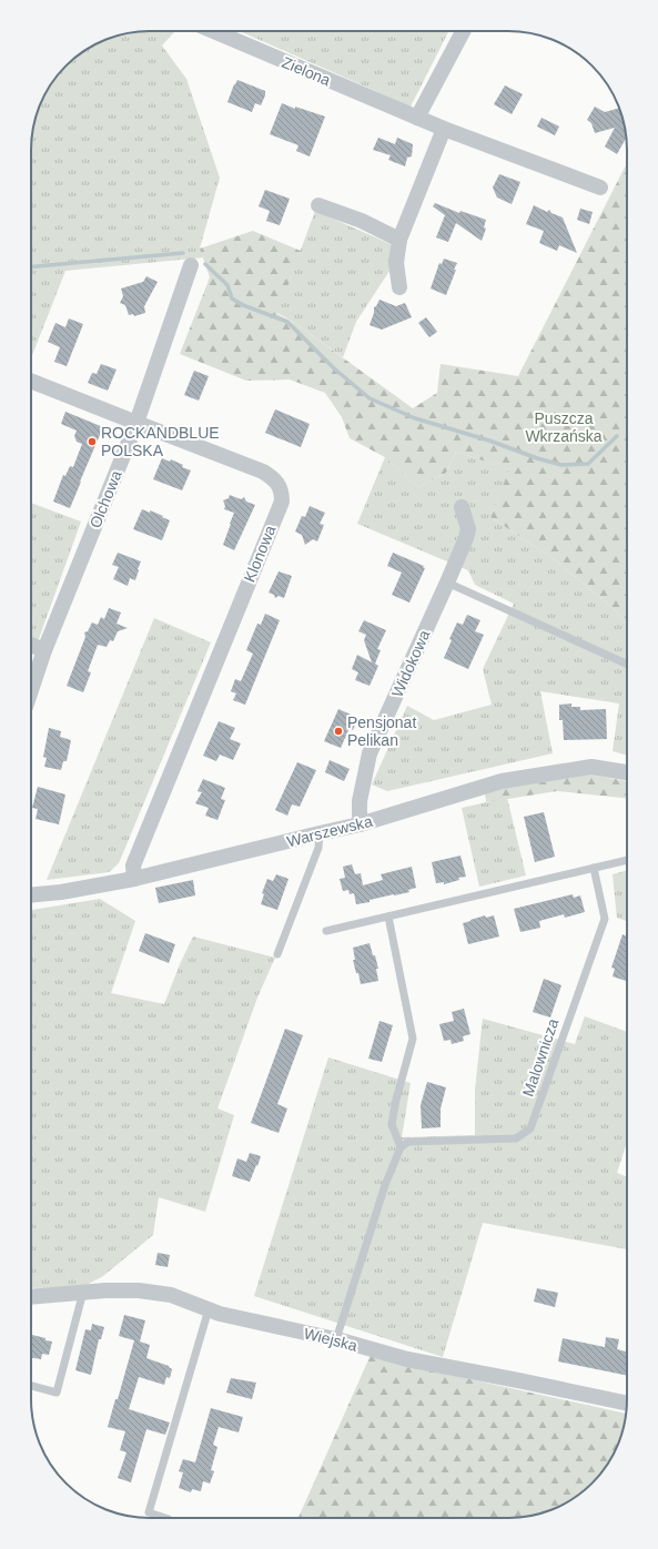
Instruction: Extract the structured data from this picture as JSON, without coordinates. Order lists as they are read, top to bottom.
{
  "streets": {
    "street": [
      "Zielona",
      "Olchowa",
      "Klonowa",
      "Widokowa",
      "Warszewska",
      "Wiejska"
    ],
    "lane": ["Malownicza"]
  },
  "crossings": [
    ["Olchowa", "Klonowa"],
    ["Klonowa", "Warszewska"],
    ["Widokowa", "Warszewska"]
  ],
  "parks": ["Puszcza Wkrzańska"],
  "places": ["ROCKANDBLUE POLSKA", "Pensjonat Pelikan"]
}
